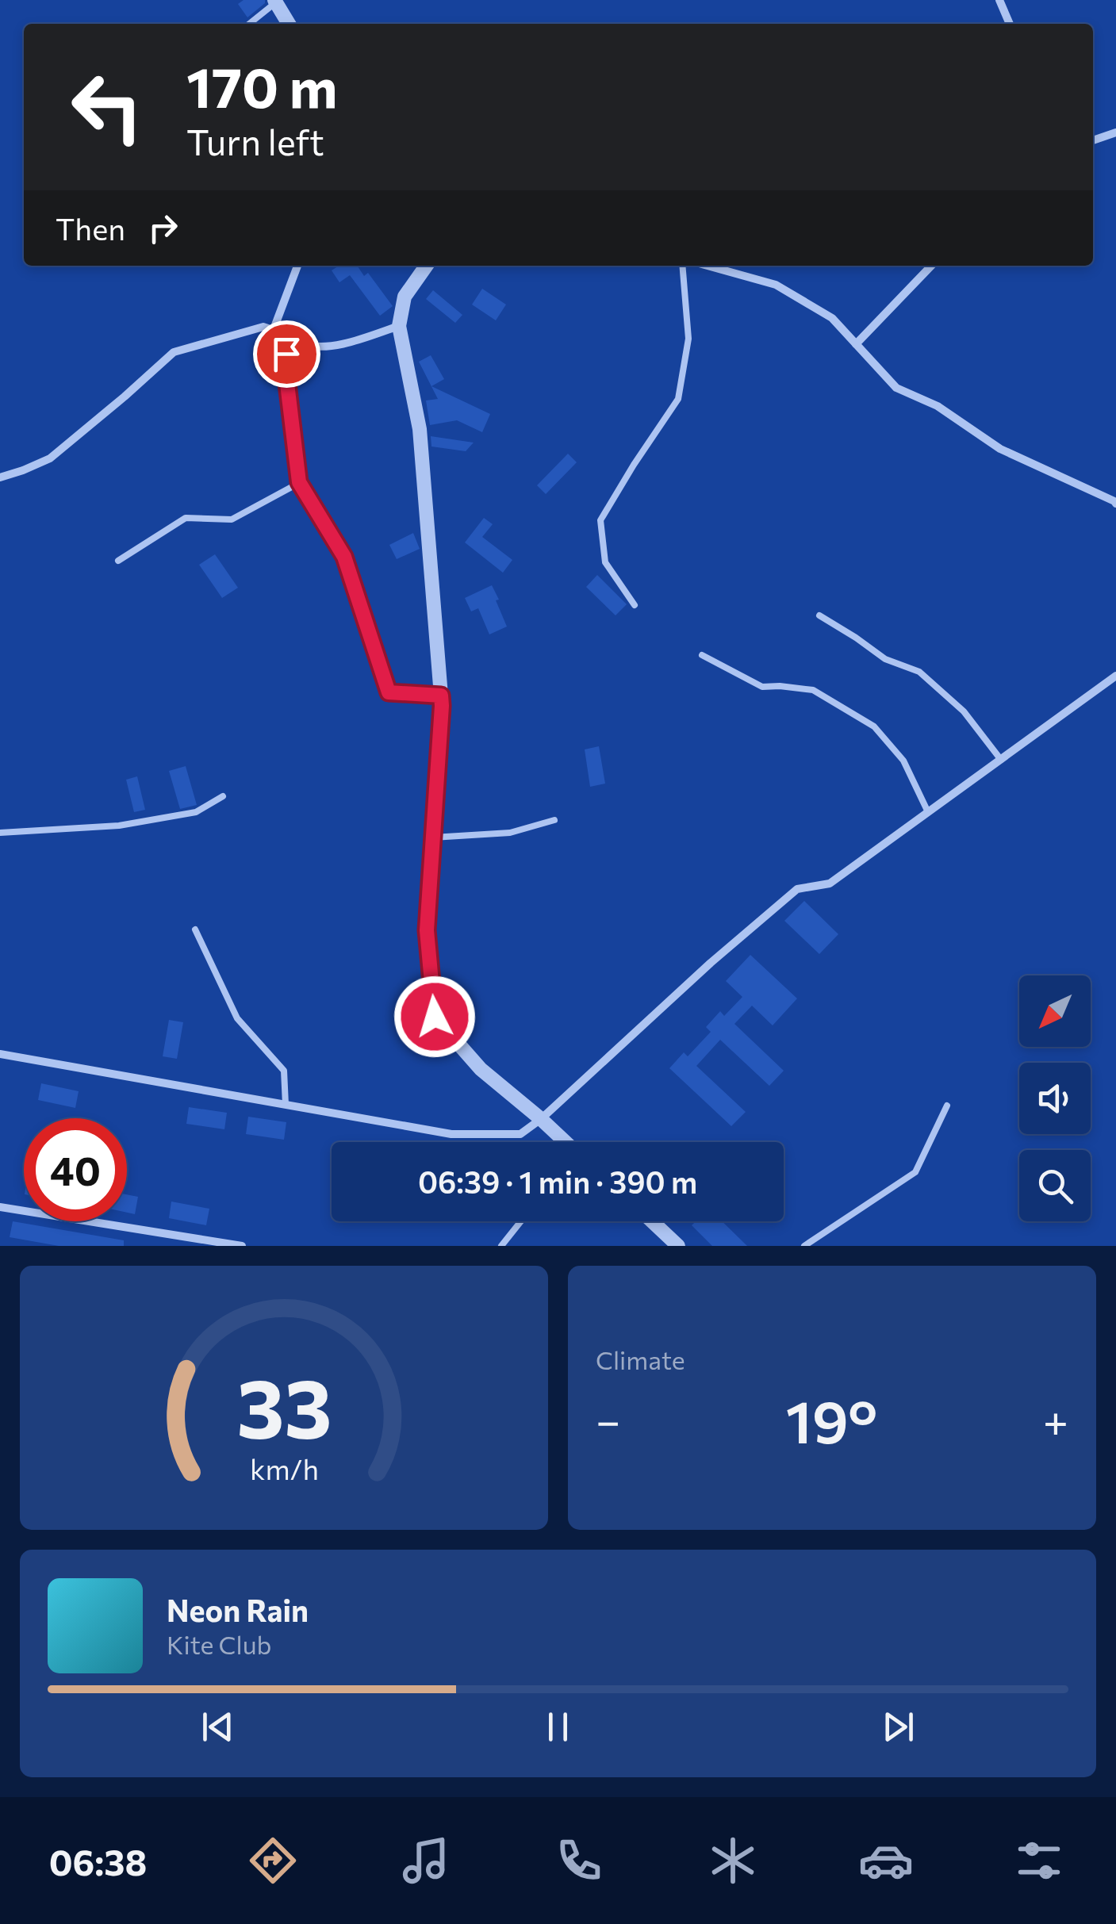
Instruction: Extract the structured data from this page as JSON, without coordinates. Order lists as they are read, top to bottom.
{
  "north": "bottom left",
  "page": {
    "turn": ["170 m", "Turn left"],
    "then": "Then",
    "limit": "40",
    "trip": "06:39 · 1 min · 390 m",
    "tile": "Climate",
    "heat": ["−", "19°", "+"],
    "song": ["Neon Rain", "Kite Club"],
    "tabs": "06:38",
    "gauge": ["33", "km/h"]
  }
}
